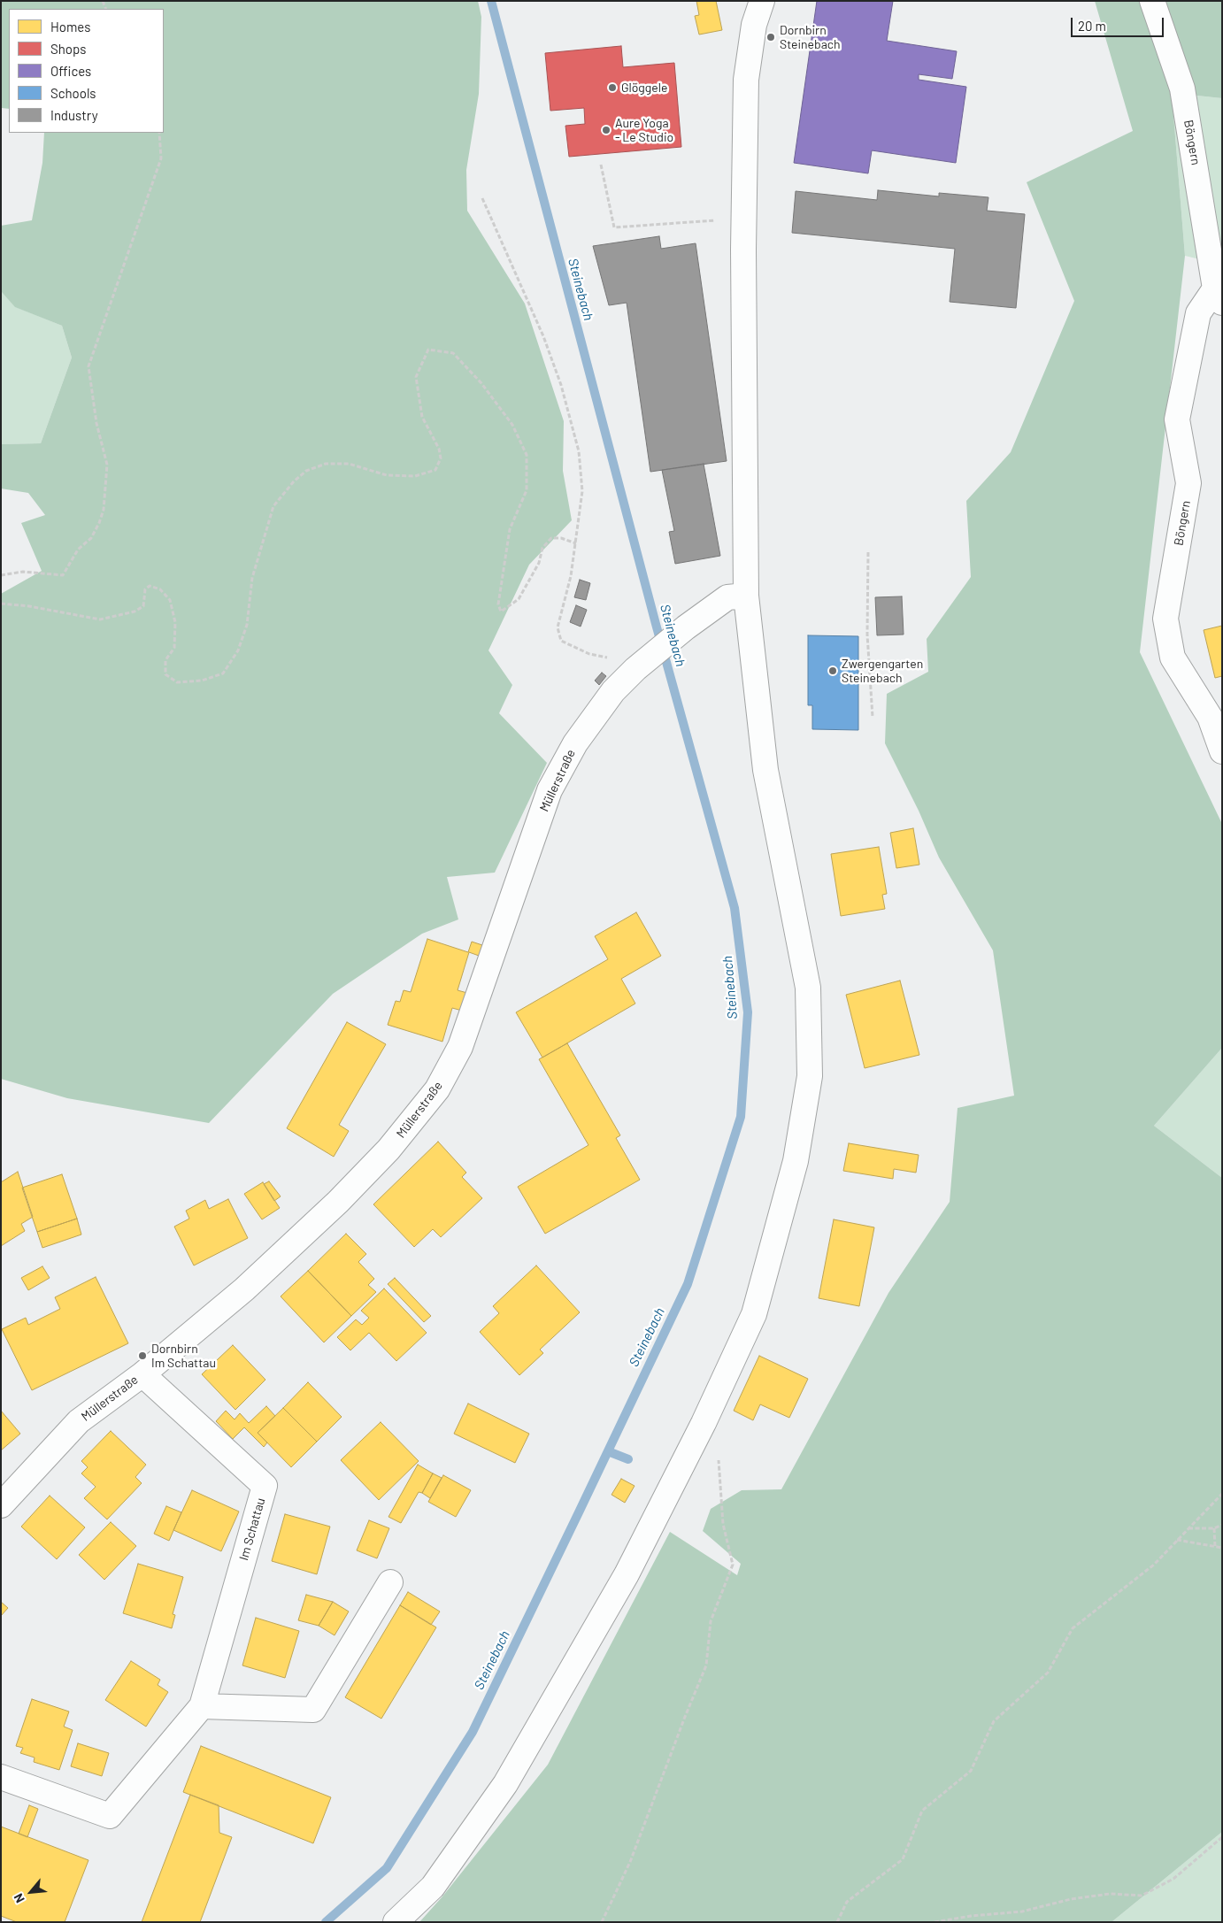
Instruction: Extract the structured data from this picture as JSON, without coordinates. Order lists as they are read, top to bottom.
{
  "streets": {
    "street": ["Böngern", "Müllerstraße", "Im Schattau"]
  },
  "crossings": [
    ["Müllerstraße", "Im Schattau"]
  ],
  "water": ["Steinebach"],
  "places": [
    "Dornbirn Steinebach",
    "Glöggele",
    "Aure Yoga - Le Studio",
    "Zwergengarten Steinebach",
    "Dornbirn Im Schattau"
  ],
  "legend": [
    "Homes",
    "Shops",
    "Offices",
    "Schools",
    "Industry"
  ],
  "scale_bar": "20 m",
  "north": "bottom left"
}
